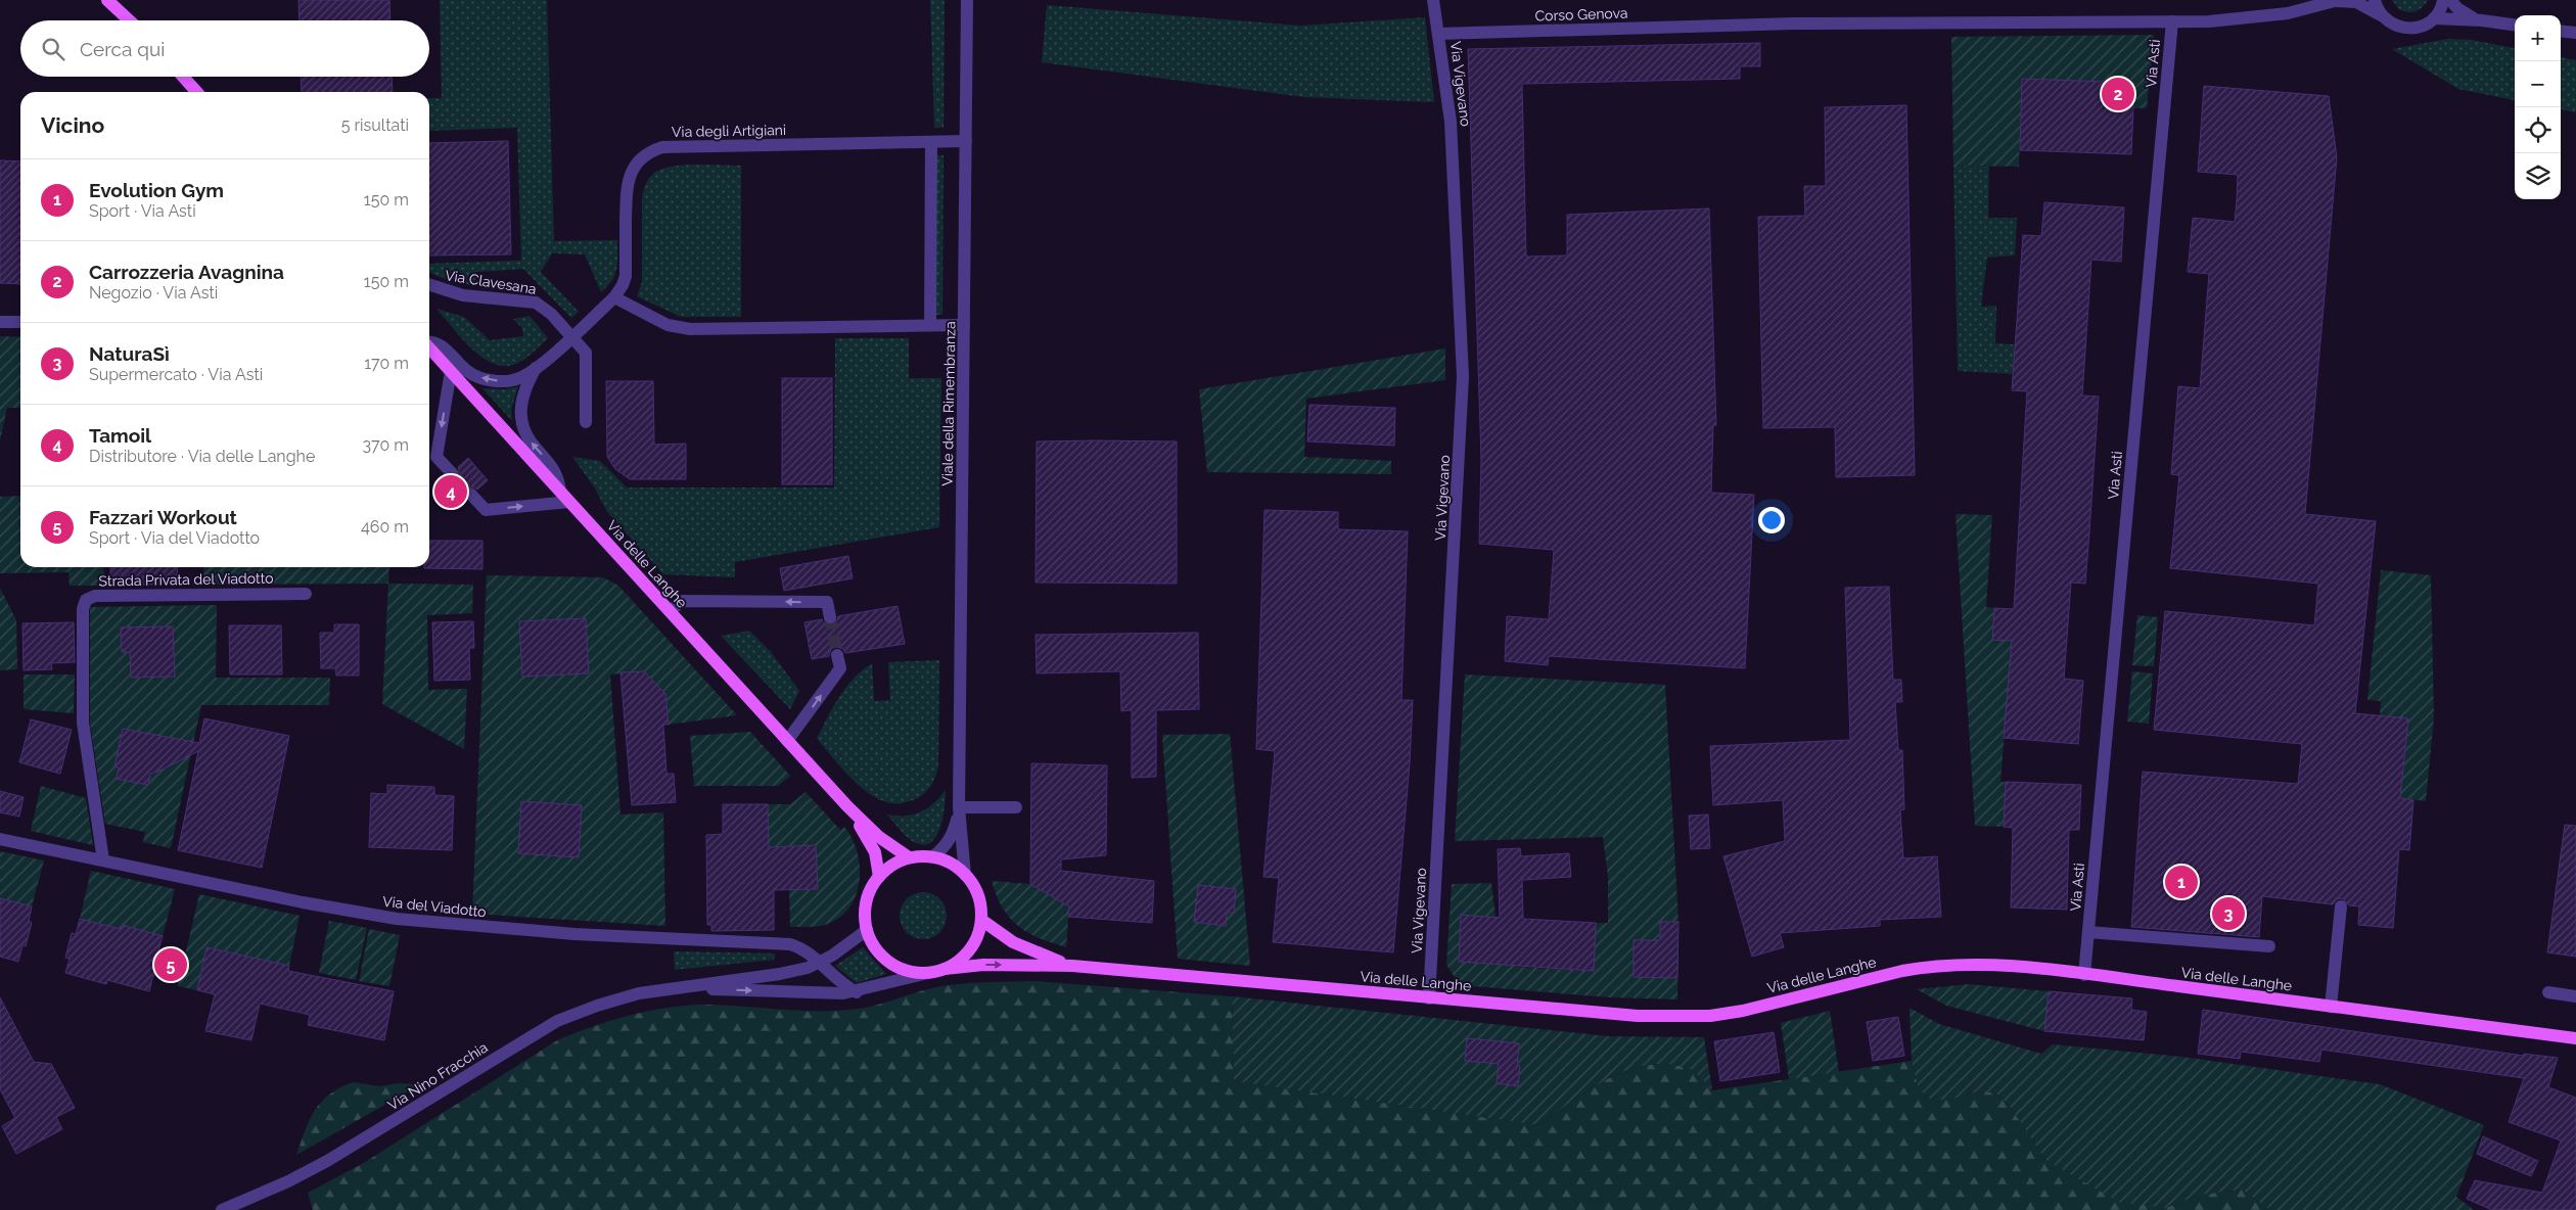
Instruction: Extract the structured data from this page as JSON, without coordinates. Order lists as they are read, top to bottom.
{
  "streets": {
    "main road": ["Via delle Langhe"],
    "street": [
      "Corso Genova",
      "Via Asti",
      "Via Vigevano",
      "Via degli Artigiani",
      "Via Clavesana",
      "Viale della Rimembranza",
      "Strada Privata del Viadotto",
      "Via del Viadotto",
      "Via Nino Fracchia"
    ]
  },
  "crossings": [
    ["Corso Genova", "Via Asti"],
    ["Corso Genova", "Via Vigevano"],
    ["Via Asti", "Via delle Langhe"],
    ["Via Vigevano", "Via delle Langhe"],
    ["Via degli Artigiani", "Via Clavesana"],
    ["Via degli Artigiani", "Viale della Rimembranza"],
    ["Via degli Artigiani", "Via delle Langhe"],
    ["Via delle Langhe", "Via Nino Fracchia"],
    ["Strada Privata del Viadotto", "Via del Viadotto"],
    ["Via del Viadotto", "Via Nino Fracchia"]
  ],
  "page": {
    "map_buttons": ["+", "−"],
    "search": "Cerca qui",
    "pins": [
      "2",
      "4",
      "1",
      "3",
      "5"
    ],
    "heading": ["Vicino", "5 risultati"],
    "list": [
      {
        "mark": "1",
        "name": "Evolution Gym",
        "note": "Sport · Via Asti",
        "value": "150 m"
      },
      {
        "mark": "2",
        "name": "Carrozzeria Avagnina",
        "note": "Negozio · Via Asti",
        "value": "150 m"
      },
      {
        "mark": "3",
        "name": "NaturaSì",
        "note": "Supermercato · Via Asti",
        "value": "170 m"
      },
      {
        "mark": "4",
        "name": "Tamoil",
        "note": "Distributore · Via delle Langhe",
        "value": "370 m"
      },
      {
        "mark": "5",
        "name": "Fazzari Workout",
        "note": "Sport · Via del Viadotto",
        "value": "460 m"
      }
    ]
  }
}
